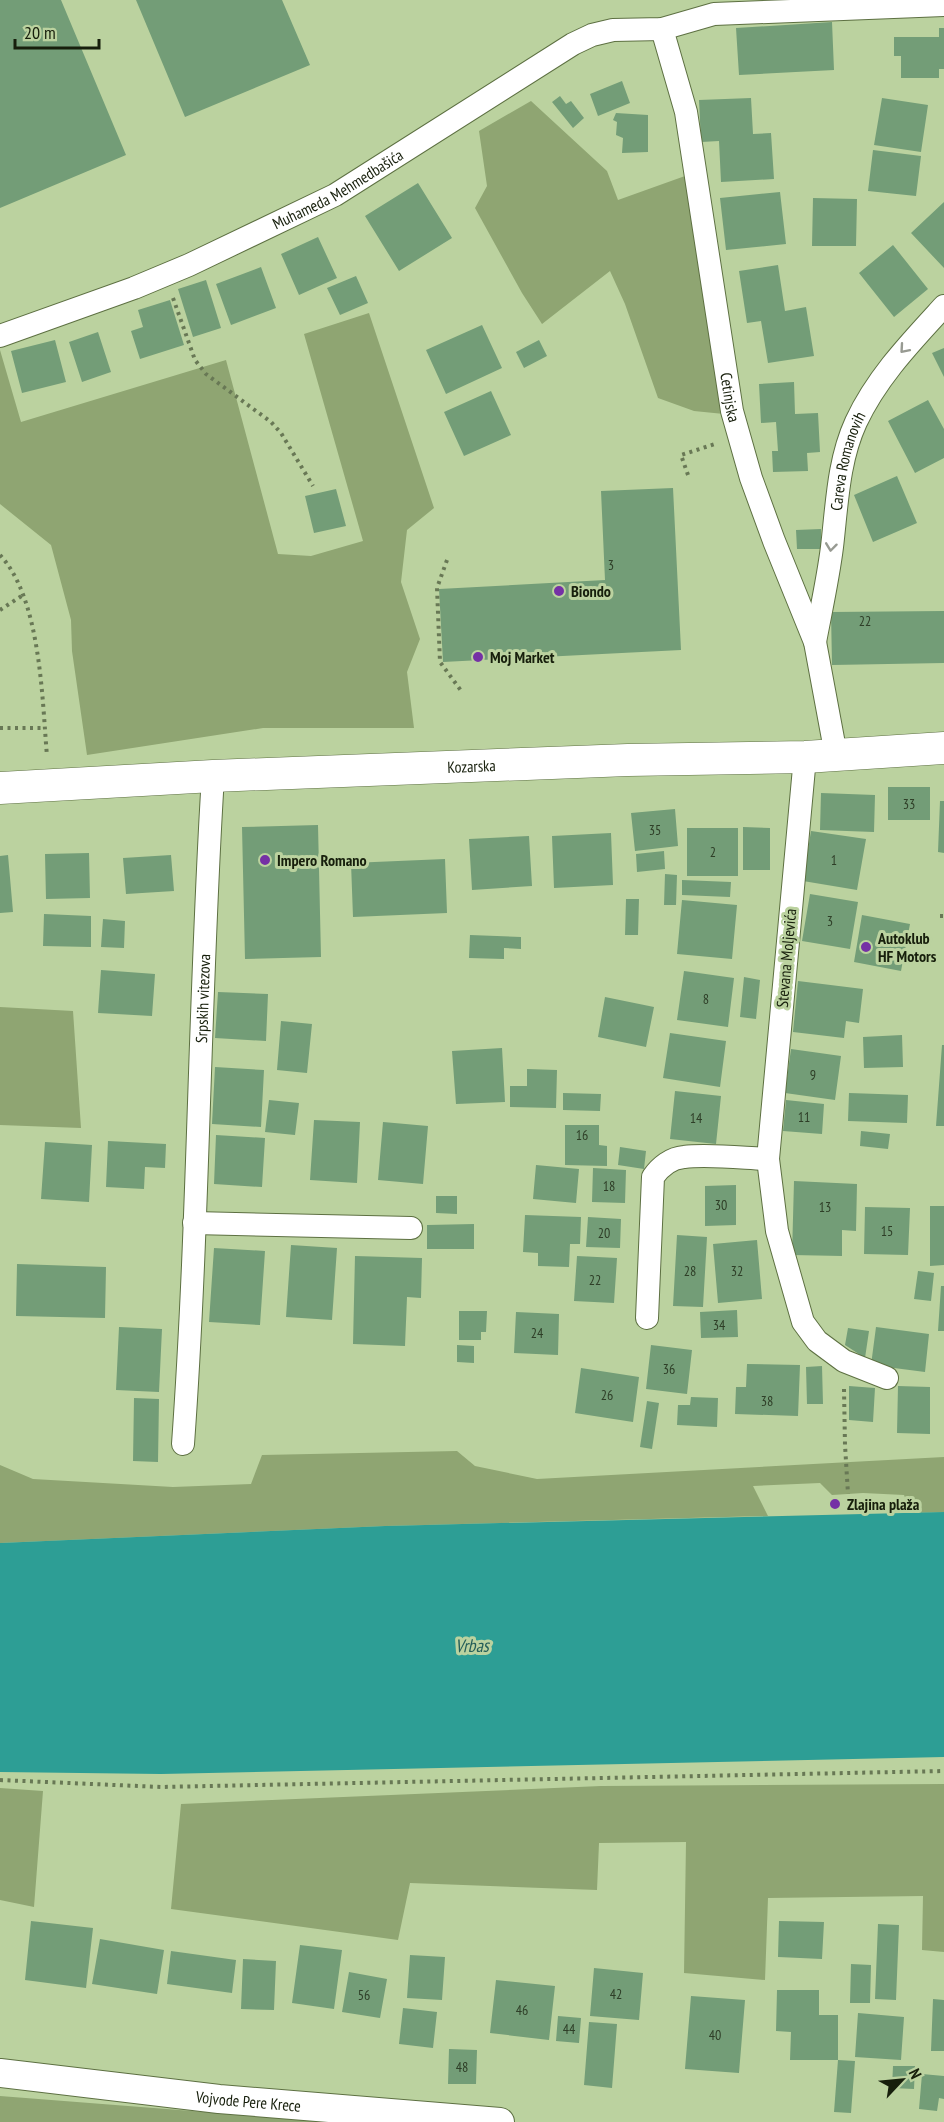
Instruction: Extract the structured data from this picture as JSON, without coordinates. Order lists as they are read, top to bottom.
{
  "streets": {
    "main road": ["Kozarska"],
    "street": [
      "Muhameda Mehmedbašića",
      "Cetinjska",
      "Careva Romanovih",
      "Stevana Moljevića",
      "Srpskih vitezova",
      "Vojvode Pere Krece"
    ]
  },
  "crossings": [
    ["Muhameda Mehmedbašića", "Cetinjska"],
    ["Cetinjska", "Careva Romanovih"],
    ["Cetinjska", "Kozarska"],
    ["Cetinjska", "Stevana Moljevića"],
    ["Kozarska", "Stevana Moljevića"],
    ["Kozarska", "Srpskih vitezova"]
  ],
  "one_way": ["Careva Romanovih"],
  "water": ["Vrbas"],
  "places": [
    "Biondo",
    "Moj Market",
    "Impero Romano",
    "Autoklub HF Motors",
    "Zlajina plaža"
  ],
  "house_numbers": [
    "3",
    "22",
    "33",
    "35",
    "2",
    "1",
    "3",
    "8",
    "9",
    "11",
    "14",
    "16",
    "18",
    "30",
    "13",
    "15",
    "20",
    "28",
    "32",
    "22",
    "34",
    "24",
    "36",
    "26",
    "38",
    "42",
    "56",
    "46",
    "44",
    "40",
    "48"
  ],
  "scale_bar": "20 m",
  "north": "top right"
}
